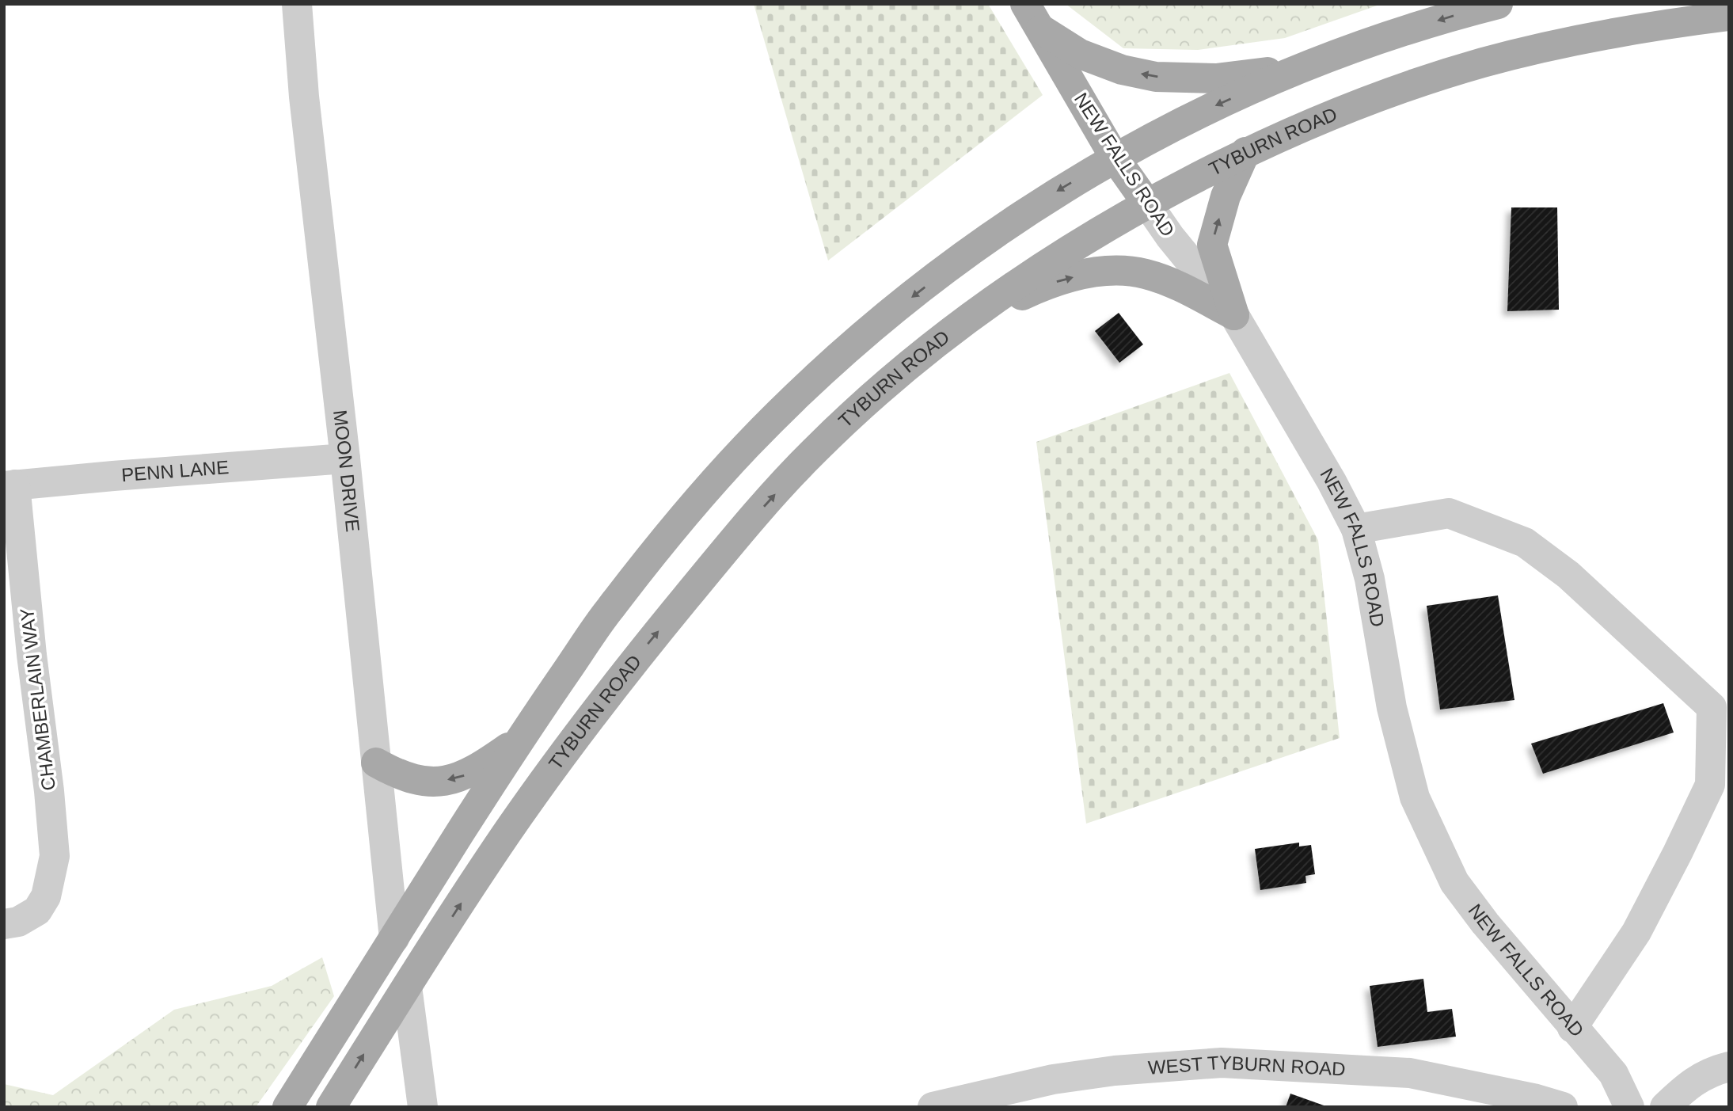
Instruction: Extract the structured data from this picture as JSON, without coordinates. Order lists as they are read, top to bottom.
{
  "streets": {
    "main road": ["TYBURN ROAD", "NEW FALLS ROAD"],
    "street": [
      "PENN LANE",
      "MOON DRIVE",
      "CHAMBERLAIN WAY",
      "WEST TYBURN ROAD"
    ]
  },
  "crossings": [
    ["TYBURN ROAD", "NEW FALLS ROAD"],
    ["PENN LANE", "MOON DRIVE"],
    ["PENN LANE", "CHAMBERLAIN WAY"]
  ]
}
